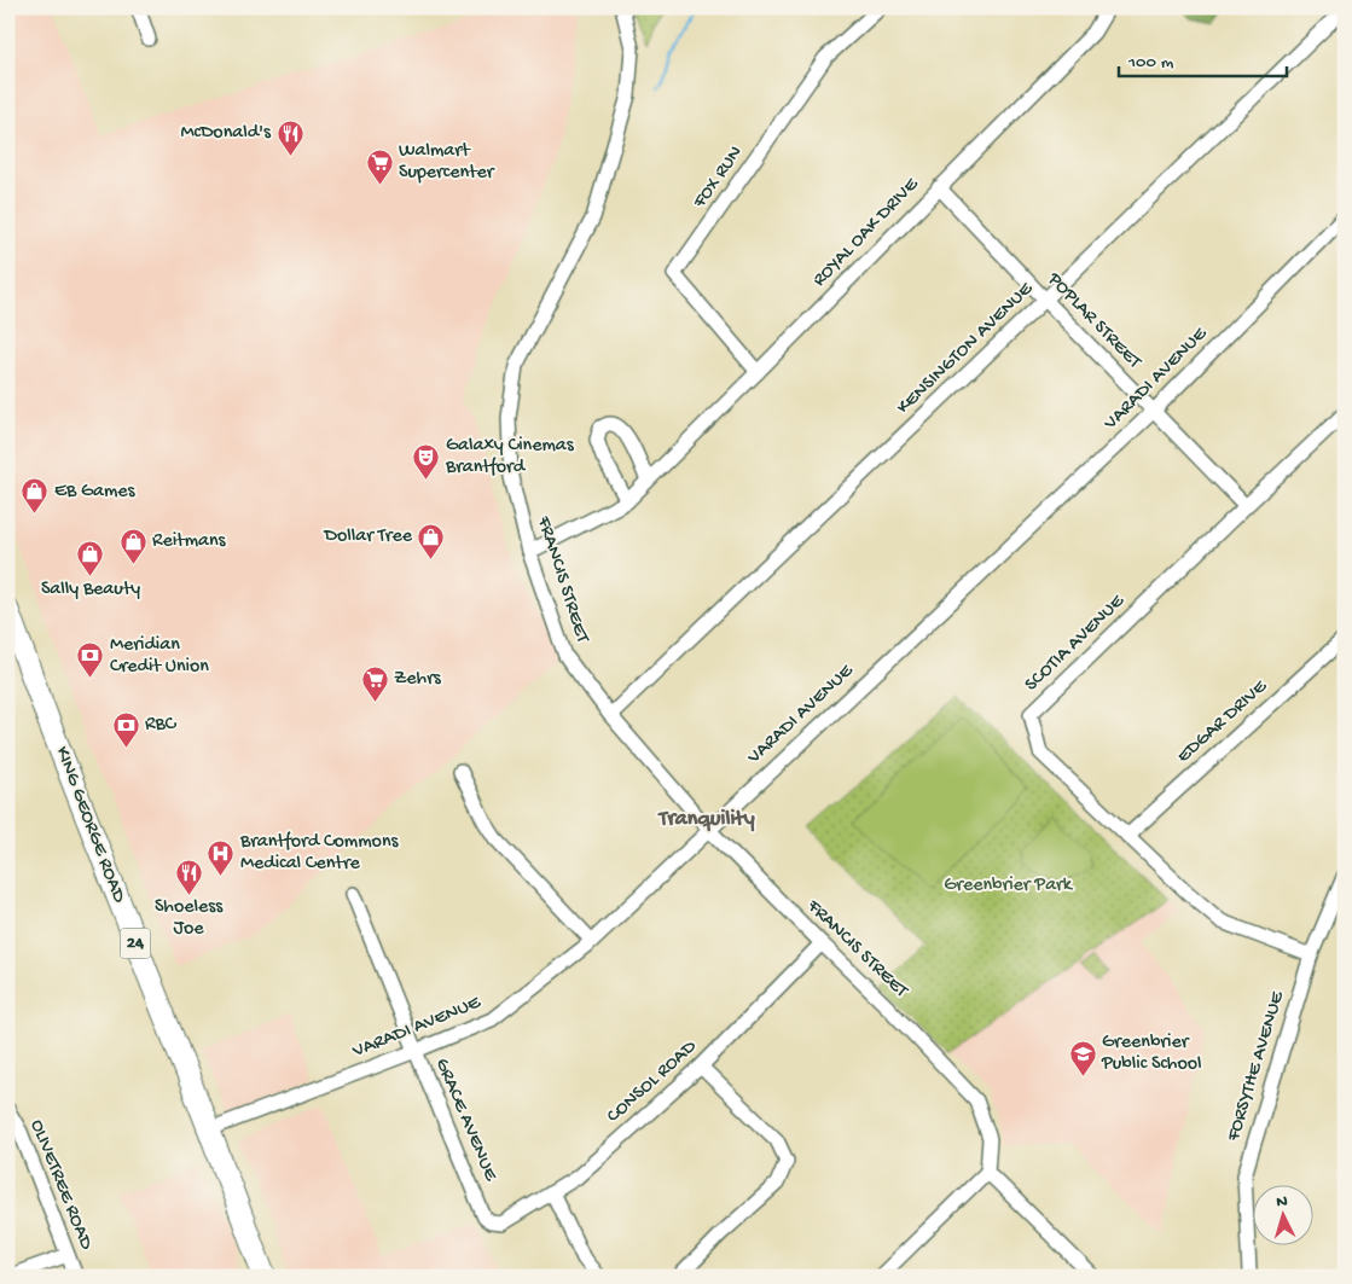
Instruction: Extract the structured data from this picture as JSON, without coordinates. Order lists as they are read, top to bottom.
{
  "streets": {
    "main road": ["KING GEORGE ROAD", "24"],
    "street": [
      "FOX RUN",
      "ROYAL OAK DRIVE",
      "POPLAR STREET",
      "KENSINGTON AVENUE",
      "VARADI AVENUE",
      "FRANCIS STREET",
      "SCOTIA AVENUE",
      "EDGAR DRIVE",
      "FORSYTHE AVENUE",
      "CONSOL ROAD",
      "GRACE AVENUE",
      "OLIVETREE ROAD"
    ]
  },
  "crossings": [
    ["FOX RUN", "ROYAL OAK DRIVE"],
    ["ROYAL OAK DRIVE", "POPLAR STREET"],
    ["ROYAL OAK DRIVE", "FRANCIS STREET"],
    ["POPLAR STREET", "KENSINGTON AVENUE"],
    ["POPLAR STREET", "VARADI AVENUE"],
    ["POPLAR STREET", "SCOTIA AVENUE"],
    ["KENSINGTON AVENUE", "FRANCIS STREET"],
    ["VARADI AVENUE", "FRANCIS STREET"],
    ["VARADI AVENUE", "KING GEORGE ROAD"],
    ["VARADI AVENUE", "GRACE AVENUE"],
    ["FRANCIS STREET", "CONSOL ROAD"],
    ["SCOTIA AVENUE", "EDGAR DRIVE"],
    ["SCOTIA AVENUE", "FORSYTHE AVENUE"],
    ["CONSOL ROAD", "GRACE AVENUE"]
  ],
  "districts": ["Tranquility"],
  "parks": ["Greenbrier Park"],
  "places": {
    "restaurant": ["McDonald's", "Shoeless Joe"],
    "supermarket": ["Walmart Supercenter", "Zehrs"],
    "theatre": ["Galaxy Cinemas Brantford"],
    "shop": [
      "EB Games",
      "Dollar Tree",
      "Reitmans",
      "Sally Beauty"
    ],
    "bank": ["Meridian Credit Union", "RBC"],
    "hospital": ["Brantford Commons Medical Centre"],
    "school or university": ["Greenbrier Public School"]
  },
  "scale_bar": "100 m",
  "north": "top"
}
